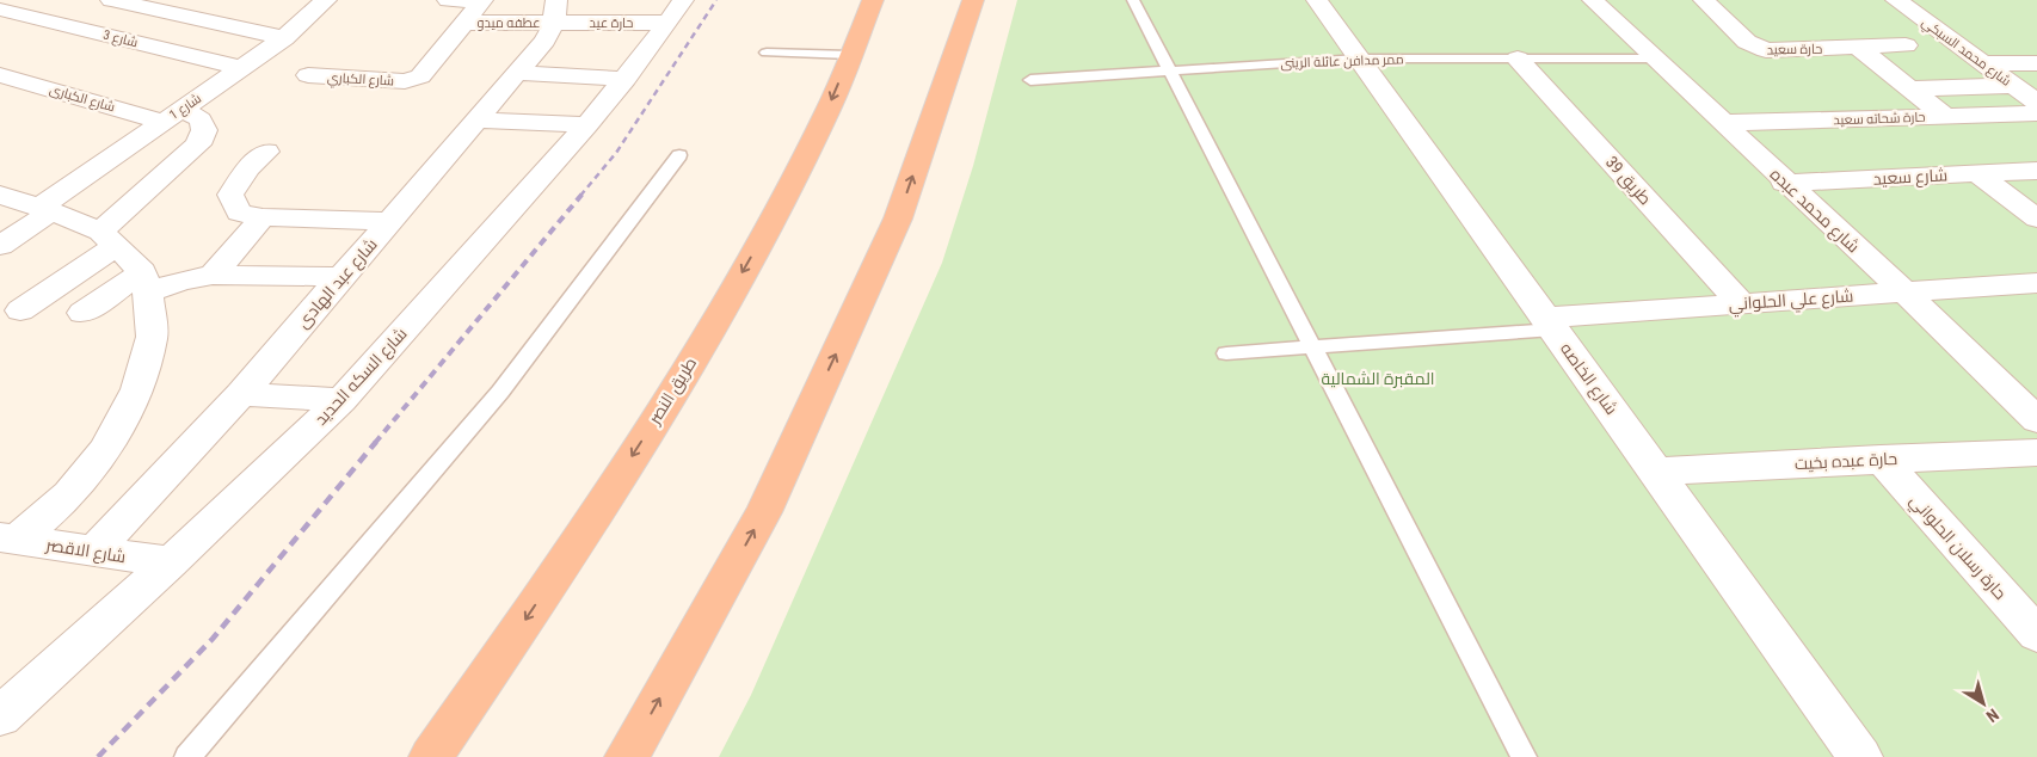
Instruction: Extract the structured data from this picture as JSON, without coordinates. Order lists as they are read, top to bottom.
{
  "streets": {
    "highway": ["طريق النصر"],
    "street": [
      "عطفه ميدو",
      "حارة عيد",
      "شارع 3",
      "حارة سعيد",
      "شارع محمد السبكي",
      "شارع الكباري",
      "شارع الكبارى",
      "شارع 1",
      "حارة شحاته سعيد",
      "شارع سعيد",
      "طريق 39",
      "شارع محمد عبده",
      "شارع عبد الهادى",
      "شارع علي الحلواني",
      "شارع السكه الحديد",
      "شارع الخاصه",
      "حارة عبده بخيت",
      "حارة رسلان الحلواني",
      "شارع الاقصر"
    ],
    "lane": ["ممر مدافن عائلة الرينى"]
  },
  "crossings": [
    ["عطفه ميدو", "حارة عيد"],
    ["عطفه ميدو", "شارع الكباري"],
    ["عطفه ميدو", "شارع عبد الهادى"],
    ["حارة عيد", "شارع عبد الهادى"],
    ["حارة عيد", "شارع السكه الحديد"],
    ["شارع 3", "شارع 1"],
    ["ممر مدافن عائلة الرينى", "طريق 39"],
    ["ممر مدافن عائلة الرينى", "شارع محمد عبده"],
    ["ممر مدافن عائلة الرينى", "شارع الخاصه"],
    ["شارع الكبارى", "شارع 1"],
    ["حارة شحاته سعيد", "شارع محمد عبده"],
    ["شارع سعيد", "شارع محمد عبده"],
    ["طريق 39", "شارع علي الحلواني"],
    ["شارع محمد عبده", "شارع علي الحلواني"],
    ["شارع عبد الهادى", "شارع الاقصر"],
    ["شارع علي الحلواني", "شارع الخاصه"],
    ["شارع السكه الحديد", "شارع الاقصر"],
    ["شارع الخاصه", "حارة عبده بخيت"],
    ["حارة عبده بخيت", "حارة رسلان الحلواني"]
  ],
  "parks": ["المقبرة الشمالية"],
  "north": "bottom right"
}
